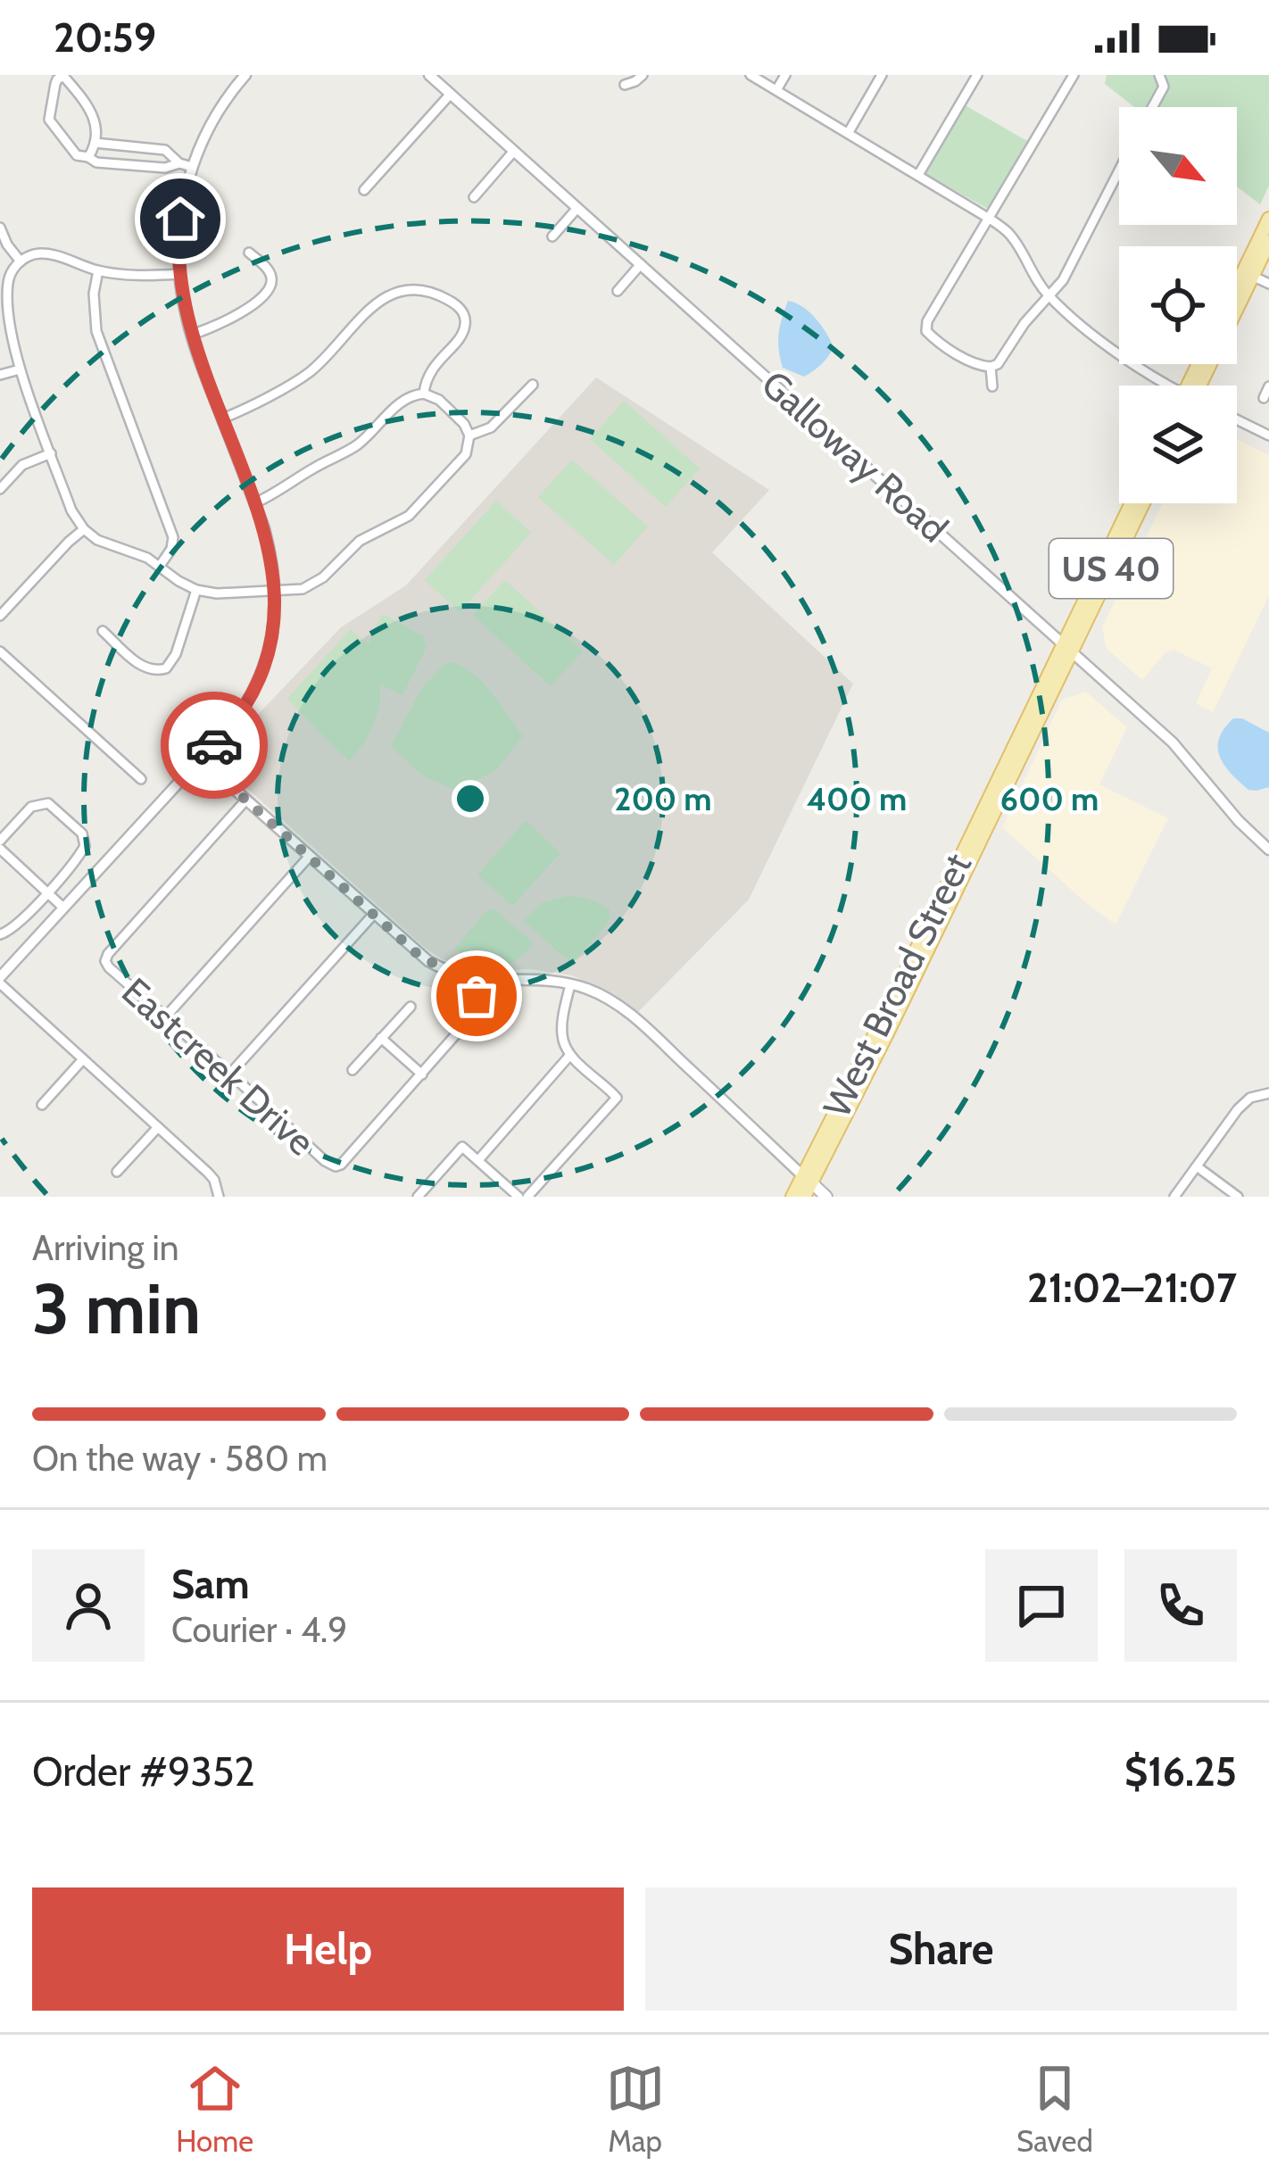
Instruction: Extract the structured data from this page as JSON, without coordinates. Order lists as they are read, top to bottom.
{
  "streets": {
    "main road": ["US 40", "West Broad Street"],
    "street": ["Galloway Road", "Eastcreek Drive"]
  },
  "crossings": [
    ["Galloway Road", "West Broad Street"]
  ],
  "north": "bottom right",
  "page": {
    "status": "20:59",
    "heading": ["3 min", "Arriving in", "21:02–21:07"],
    "panel": [
      "Sam",
      "Courier · 4.9",
      "Order #9352",
      "$16.25"
    ],
    "bar": "On the way · 580 m",
    "buttons": ["Help", "Share"],
    "tabs": ["Home", "Map", "Saved"]
  },
  "rings": ["200 m", "400 m", "600 m"]
}
